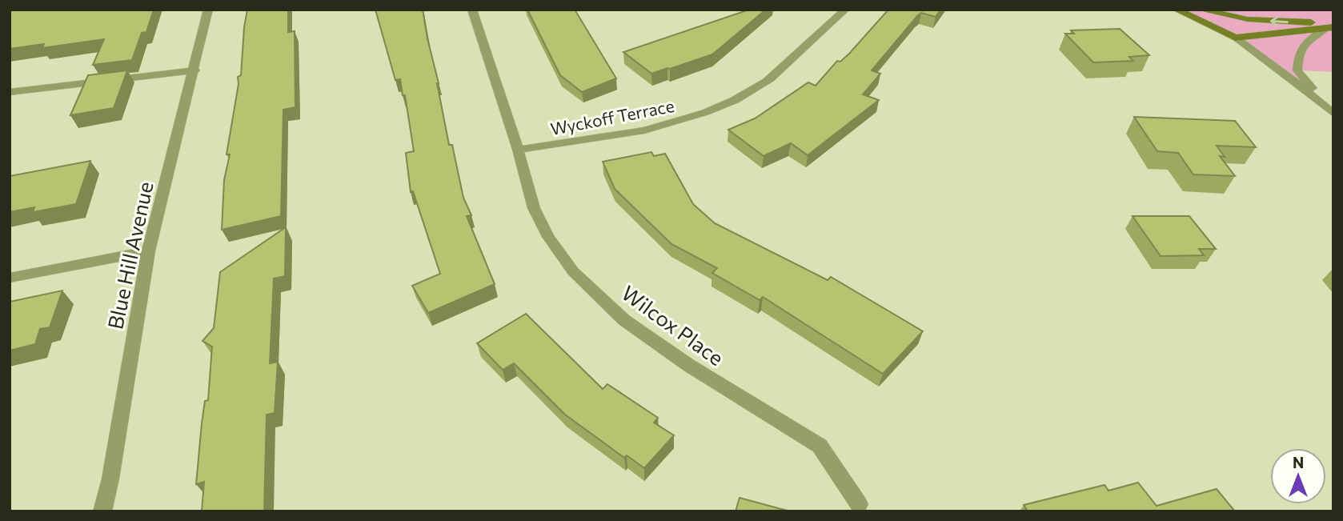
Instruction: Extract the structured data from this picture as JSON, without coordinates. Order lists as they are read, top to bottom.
{
  "streets": {
    "street": ["Wyckoff Terrace", "Blue Hill Avenue", "Wilcox Place"]
  },
  "crossings": [
    ["Wyckoff Terrace", "Wilcox Place"]
  ],
  "north": "top"
}
